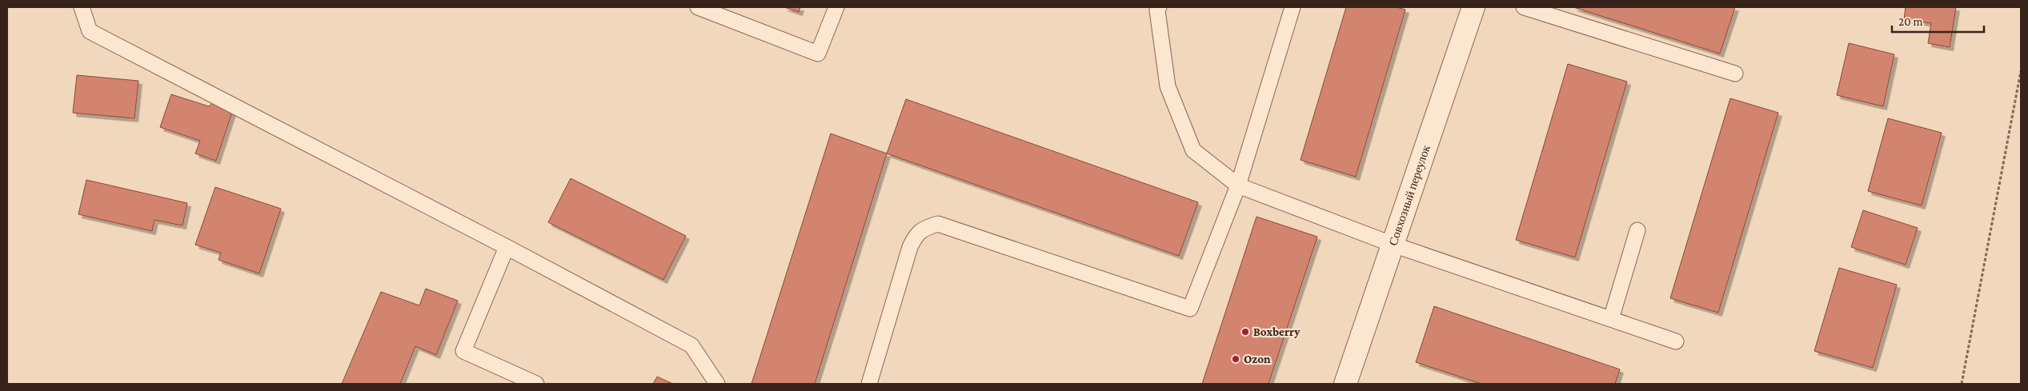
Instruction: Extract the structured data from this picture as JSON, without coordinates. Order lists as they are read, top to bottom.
{
  "streets": {
    "street": ["Совхозный переулок"]
  },
  "places": ["Boxberry", "Ozon"],
  "scale_bar": "20 m"
}
